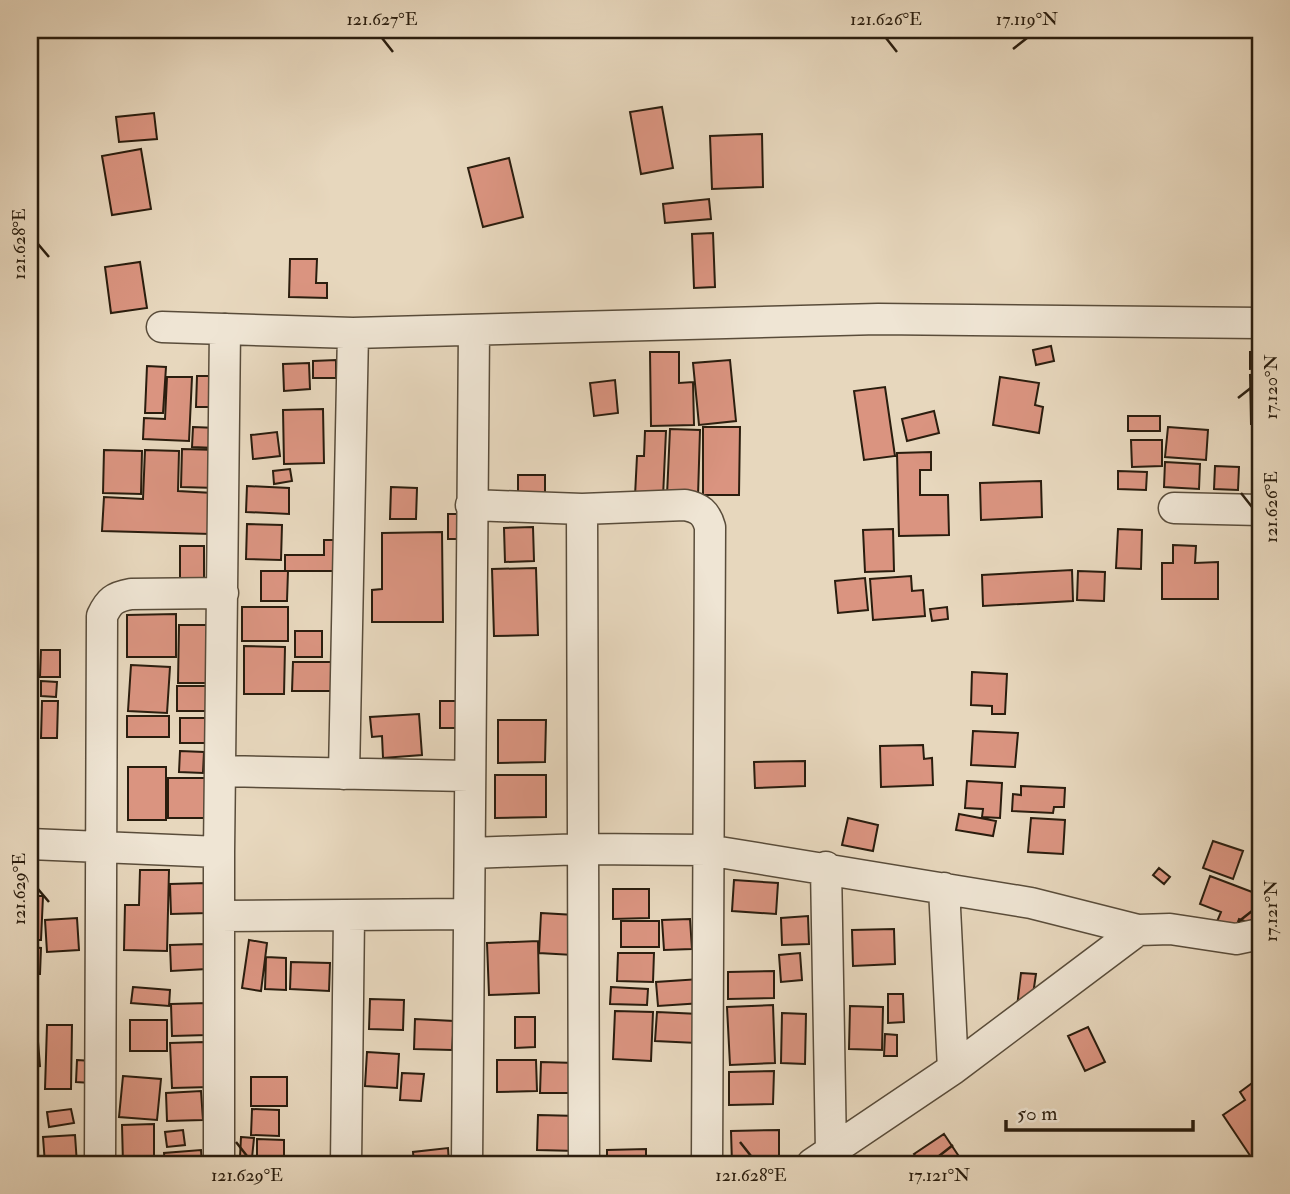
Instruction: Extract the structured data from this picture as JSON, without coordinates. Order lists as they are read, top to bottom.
{
  "scale_bar": "50 m",
  "coordinates": [
    "121.627°E",
    "121.626°E",
    "17.119°N",
    "121.628°E",
    "17.120°N",
    "121.629°E",
    "17.121°N"
  ]
}
